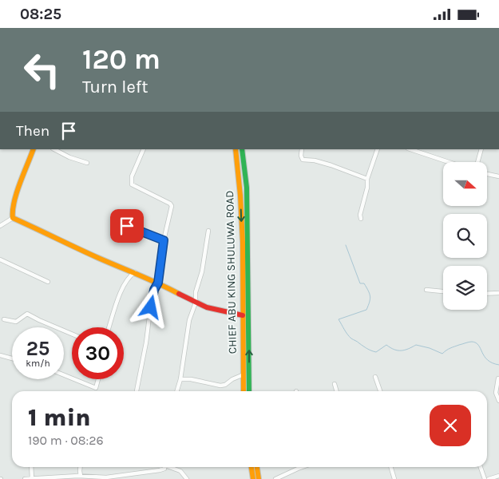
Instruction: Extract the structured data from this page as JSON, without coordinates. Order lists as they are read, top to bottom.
{
  "streets": {
    "street": ["CHIEF ABU KING SHULUWA ROAD"]
  },
  "north": "right",
  "page": {
    "status": "08:25",
    "turn": ["120 m", "Turn left"],
    "then": "Then",
    "speed": "25 km/h",
    "limit": "30",
    "heading": ["1 min", "190 m · 08:26"]
  }
}
